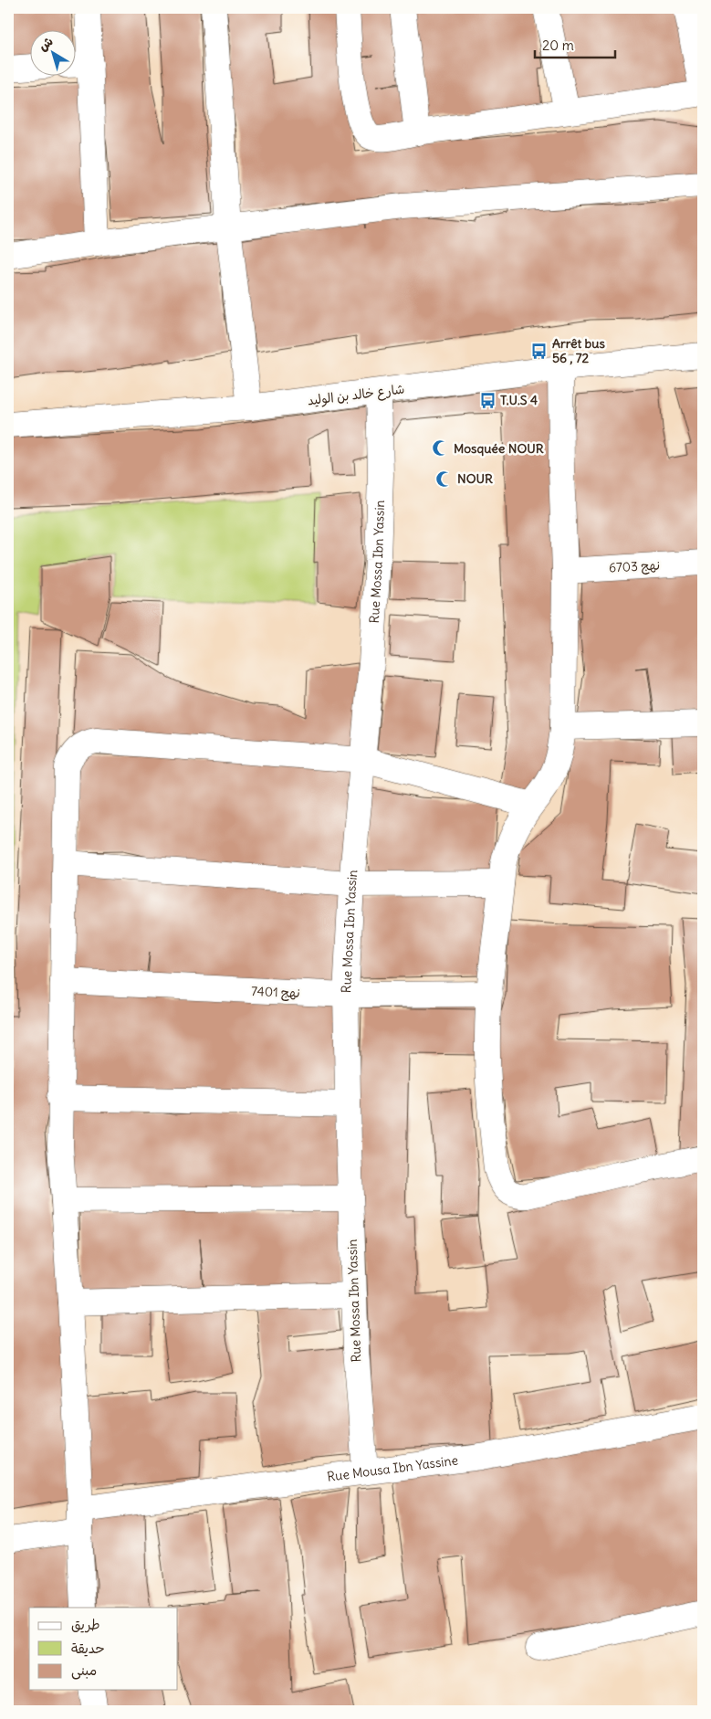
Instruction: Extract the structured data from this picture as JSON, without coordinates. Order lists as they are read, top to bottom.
{
  "streets": {
    "street": [
      "شارع خالد بن الوليد",
      "Rue Mossa Ibn Yassin",
      "نهج 6703",
      "نهج 7401",
      "Rue Mousa Ibn Yassine"
    ]
  },
  "crossings": [
    ["شارع خالد بن الوليد", "Rue Mossa Ibn Yassin"],
    ["Rue Mossa Ibn Yassin", "نهج 7401"],
    ["Rue Mossa Ibn Yassin", "Rue Mousa Ibn Yassine"]
  ],
  "places": {
    "bus stop": ["Arrêt bus 56 , 72", "T.U.S 4"],
    "mosque": ["Mosquée NOUR", "NOUR"]
  },
  "legend": ["طريق", "حديقة", "مبنى"],
  "scale_bar": "20 m",
  "north": "top left"
}
